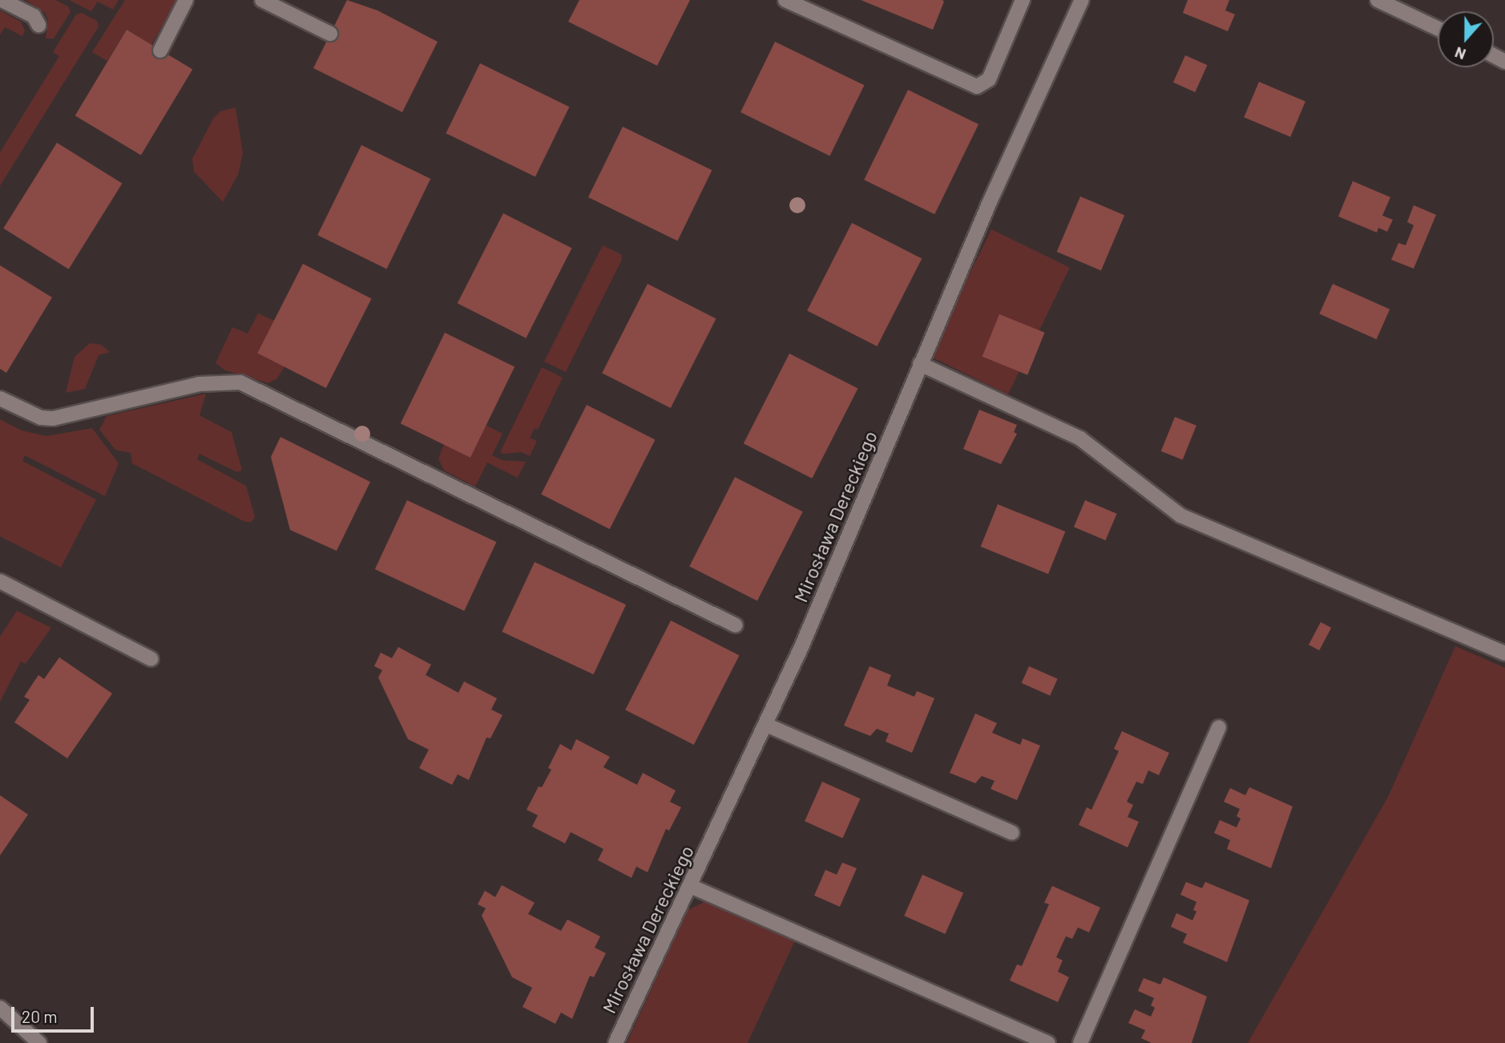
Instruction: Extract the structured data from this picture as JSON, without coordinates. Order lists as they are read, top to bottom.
{
  "streets": {
    "street": ["Mirosława Dereckiego"]
  },
  "scale_bar": "20 m",
  "north": "bottom"
}
